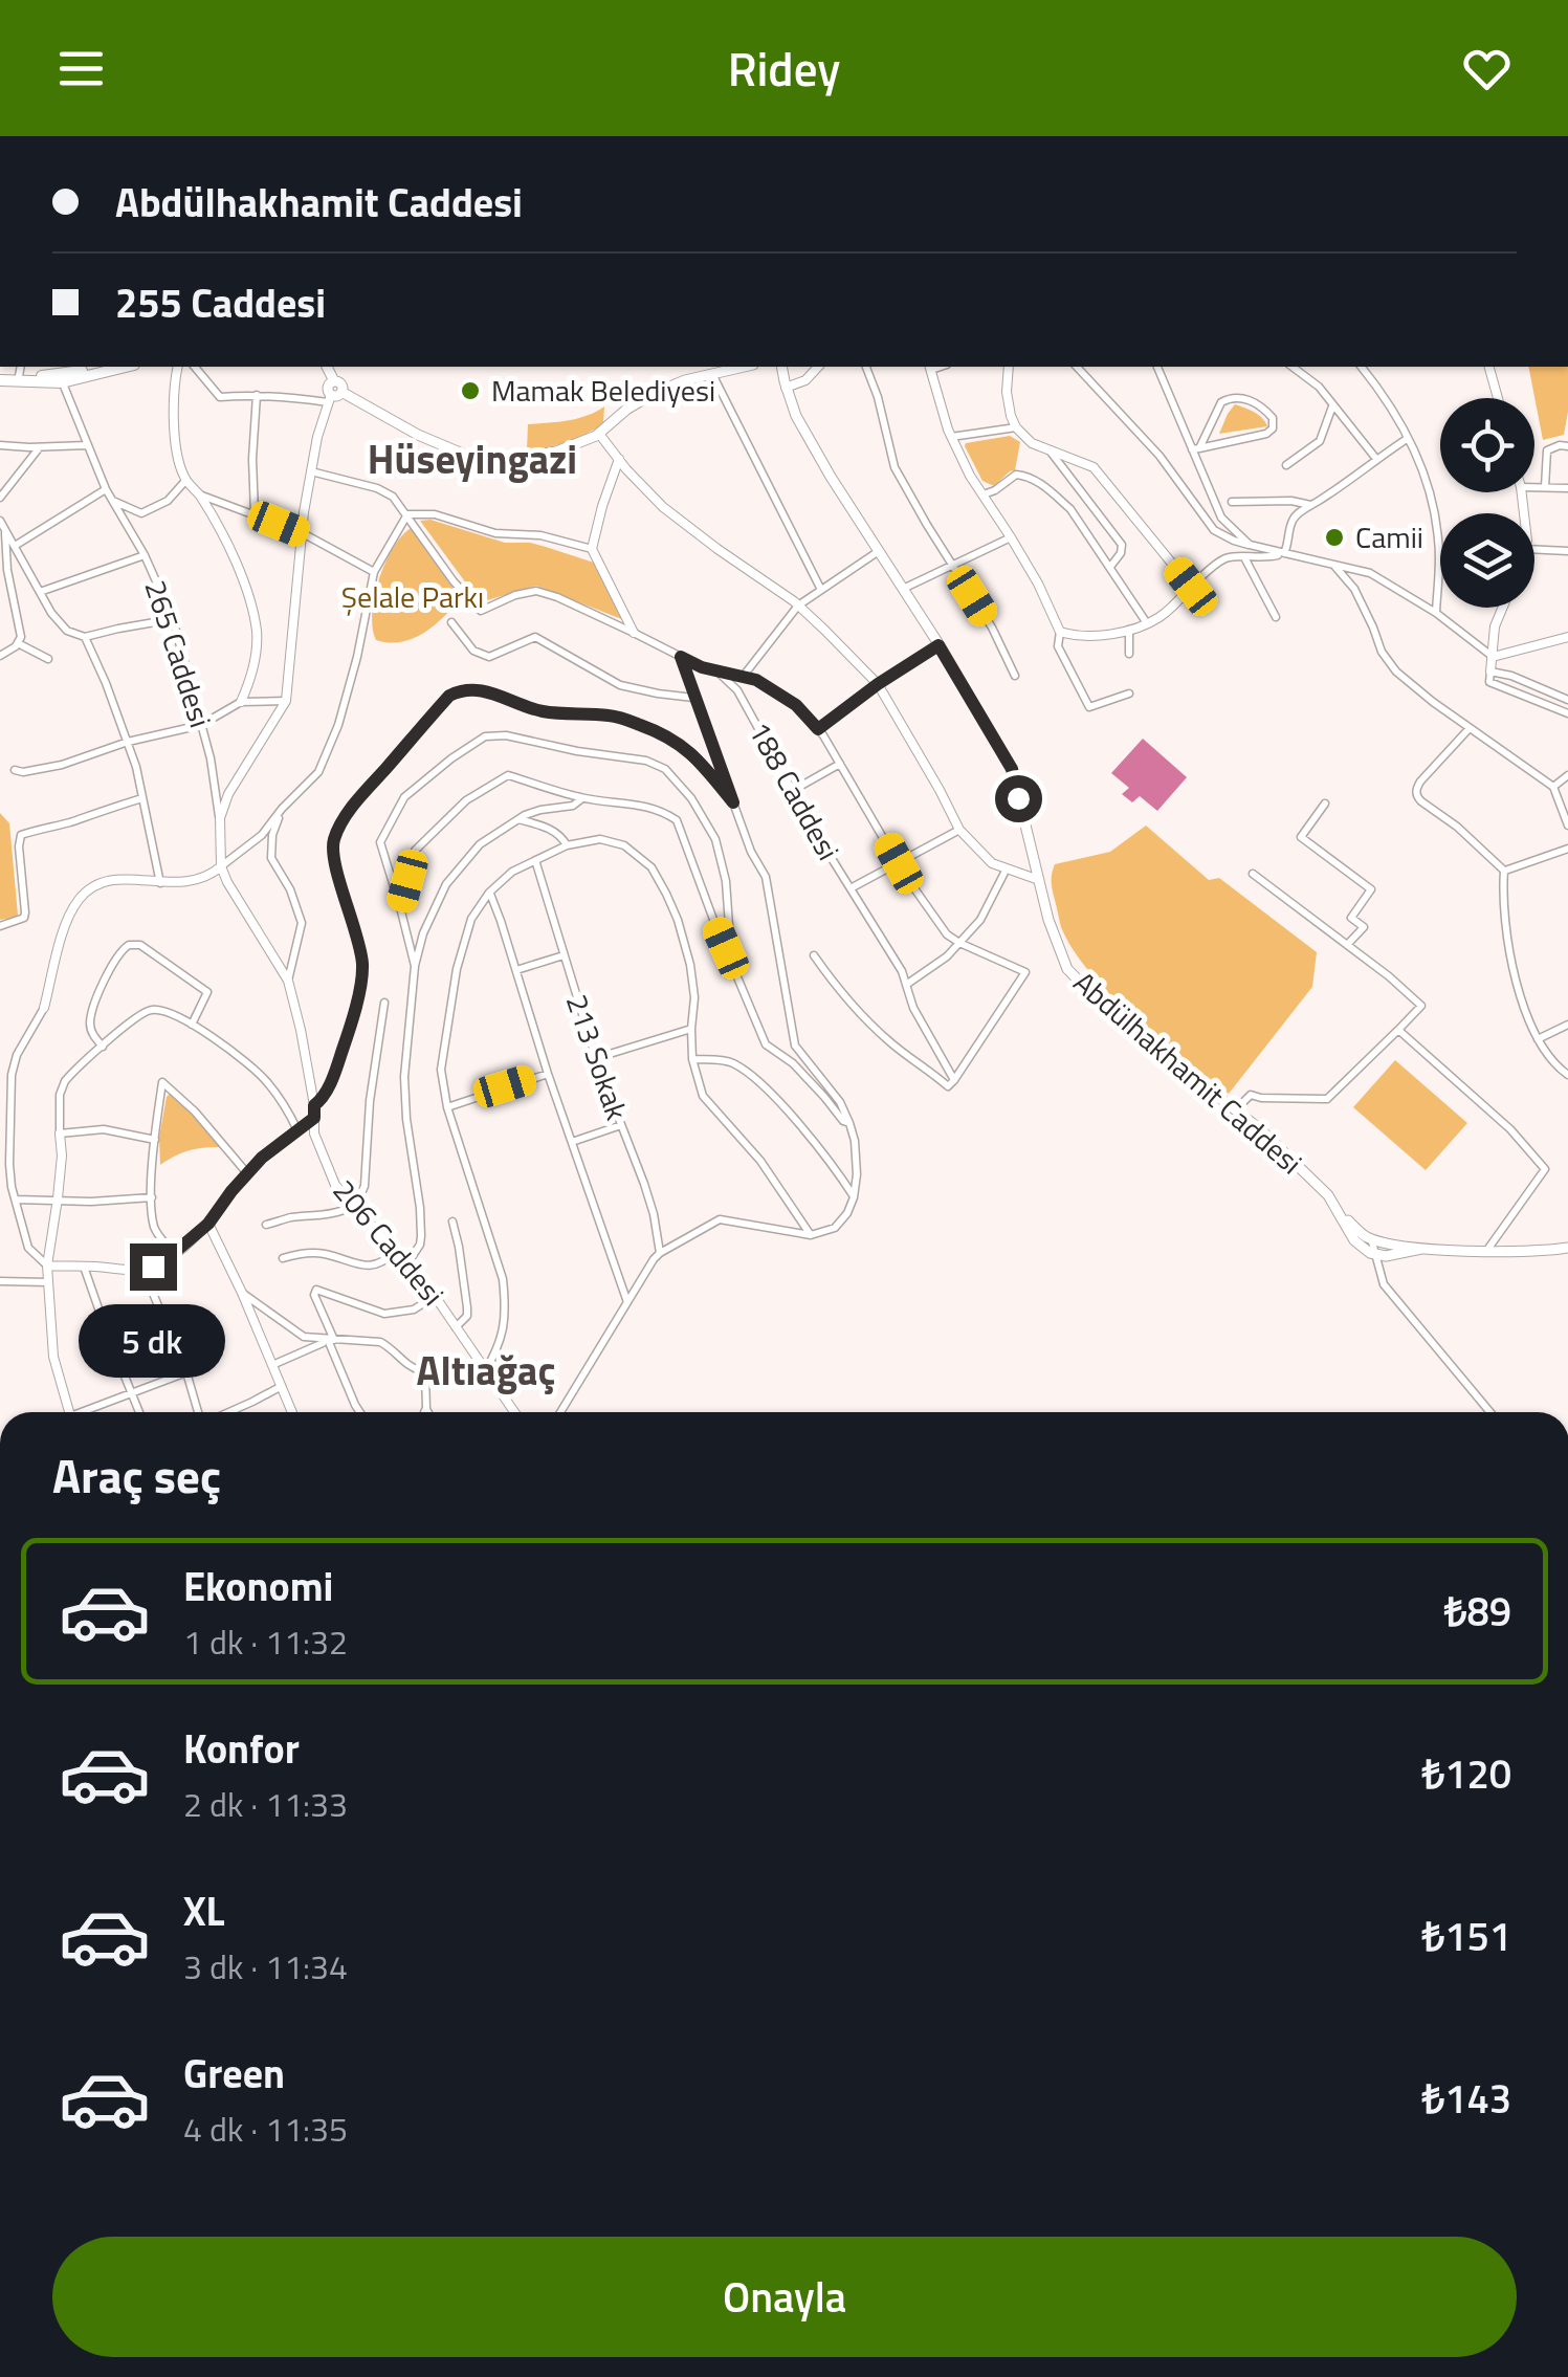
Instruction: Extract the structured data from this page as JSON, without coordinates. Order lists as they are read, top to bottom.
{
  "streets": {
    "main road": ["Abdülhakhamit Caddesi"],
    "street": [
      "265 Caddesi",
      "188 Caddesi",
      "213 Sokak",
      "206 Caddesi"
    ]
  },
  "crossings": [
    ["265 Caddesi", "206 Caddesi"]
  ],
  "districts": ["Hüseyingazi", "Altıağaç"],
  "parks": ["Şelale Parkı"],
  "places": ["Mamak Belediyesi", "Camii"],
  "page": {
    "header": "Ridey",
    "banner": ["Abdülhakhamit Caddesi", "255 Caddesi"],
    "bubble": "5 dk",
    "heading": "Araç seç",
    "list": [
      {
        "name": "Ekonomi",
        "note": "1 dk · 11:32",
        "value": "₺89"
      },
      {
        "name": "Konfor",
        "note": "2 dk · 11:33",
        "value": "₺120"
      },
      {
        "name": "XL",
        "note": "3 dk · 11:34",
        "value": "₺151"
      },
      {
        "name": "Green",
        "note": "4 dk · 11:35",
        "value": "₺143"
      }
    ],
    "buttons": "Onayla"
  }
}
